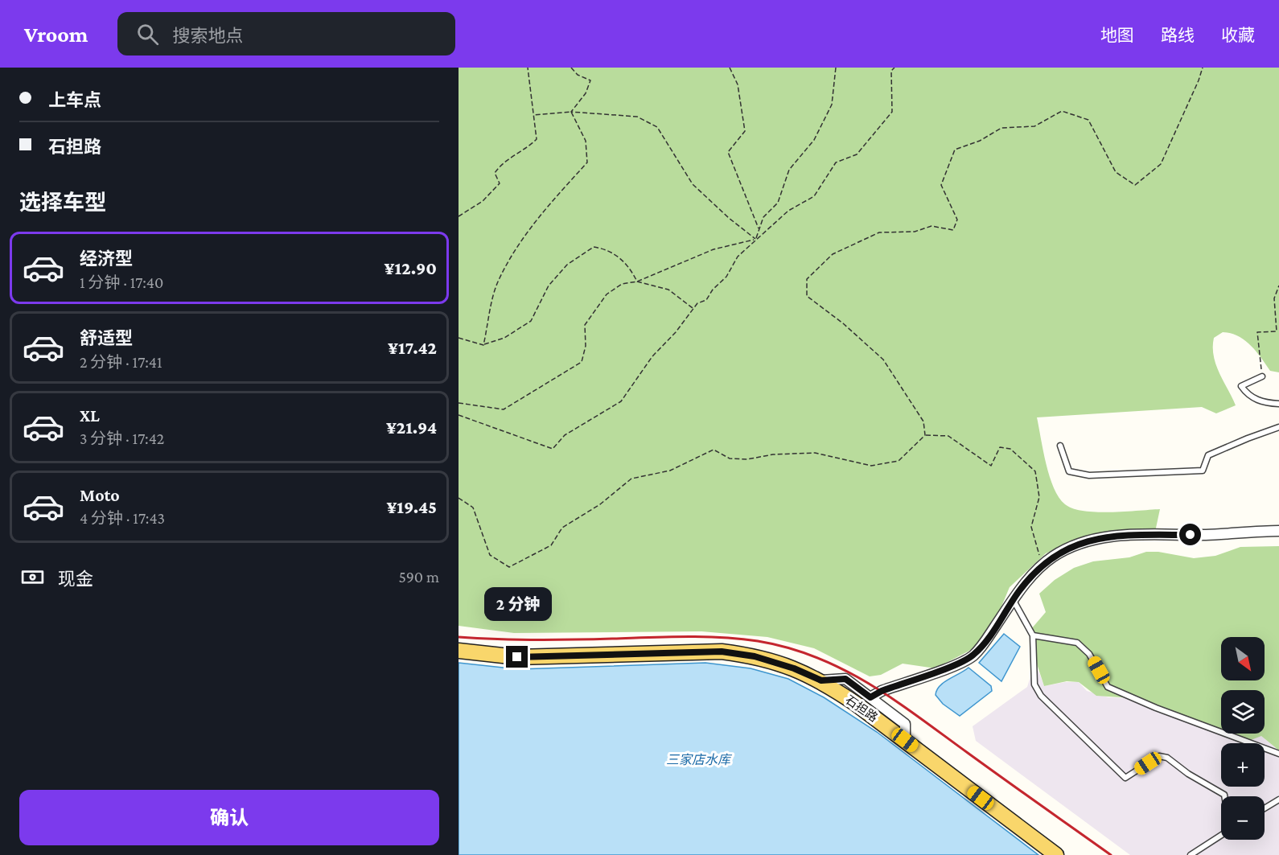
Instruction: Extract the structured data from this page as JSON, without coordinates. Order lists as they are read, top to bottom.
{
  "streets": {
    "main road": ["石担路"]
  },
  "water": ["三家店水库"],
  "north": "bottom right",
  "page": {
    "header": "Vroom",
    "search": "搜索地点",
    "nav": ["地图", "路线", "收藏"],
    "banner": ["上车点", "石担路"],
    "heading": "选择车型",
    "list": [
      {
        "name": "经济型",
        "note": "1 分钟 · 17:40",
        "value": "¥12.90"
      },
      {
        "name": "舒适型",
        "note": "2 分钟 · 17:41",
        "value": "¥17.42"
      },
      {
        "name": "XL",
        "note": "3 分钟 · 17:42",
        "value": "¥21.94"
      },
      {
        "name": "Moto",
        "note": "4 分钟 · 17:43",
        "value": "¥19.45"
      }
    ],
    "pay": ["现金", "590 m"],
    "bubble": "2 分钟",
    "map_buttons": ["+", "−"],
    "buttons": "确认"
  }
}
